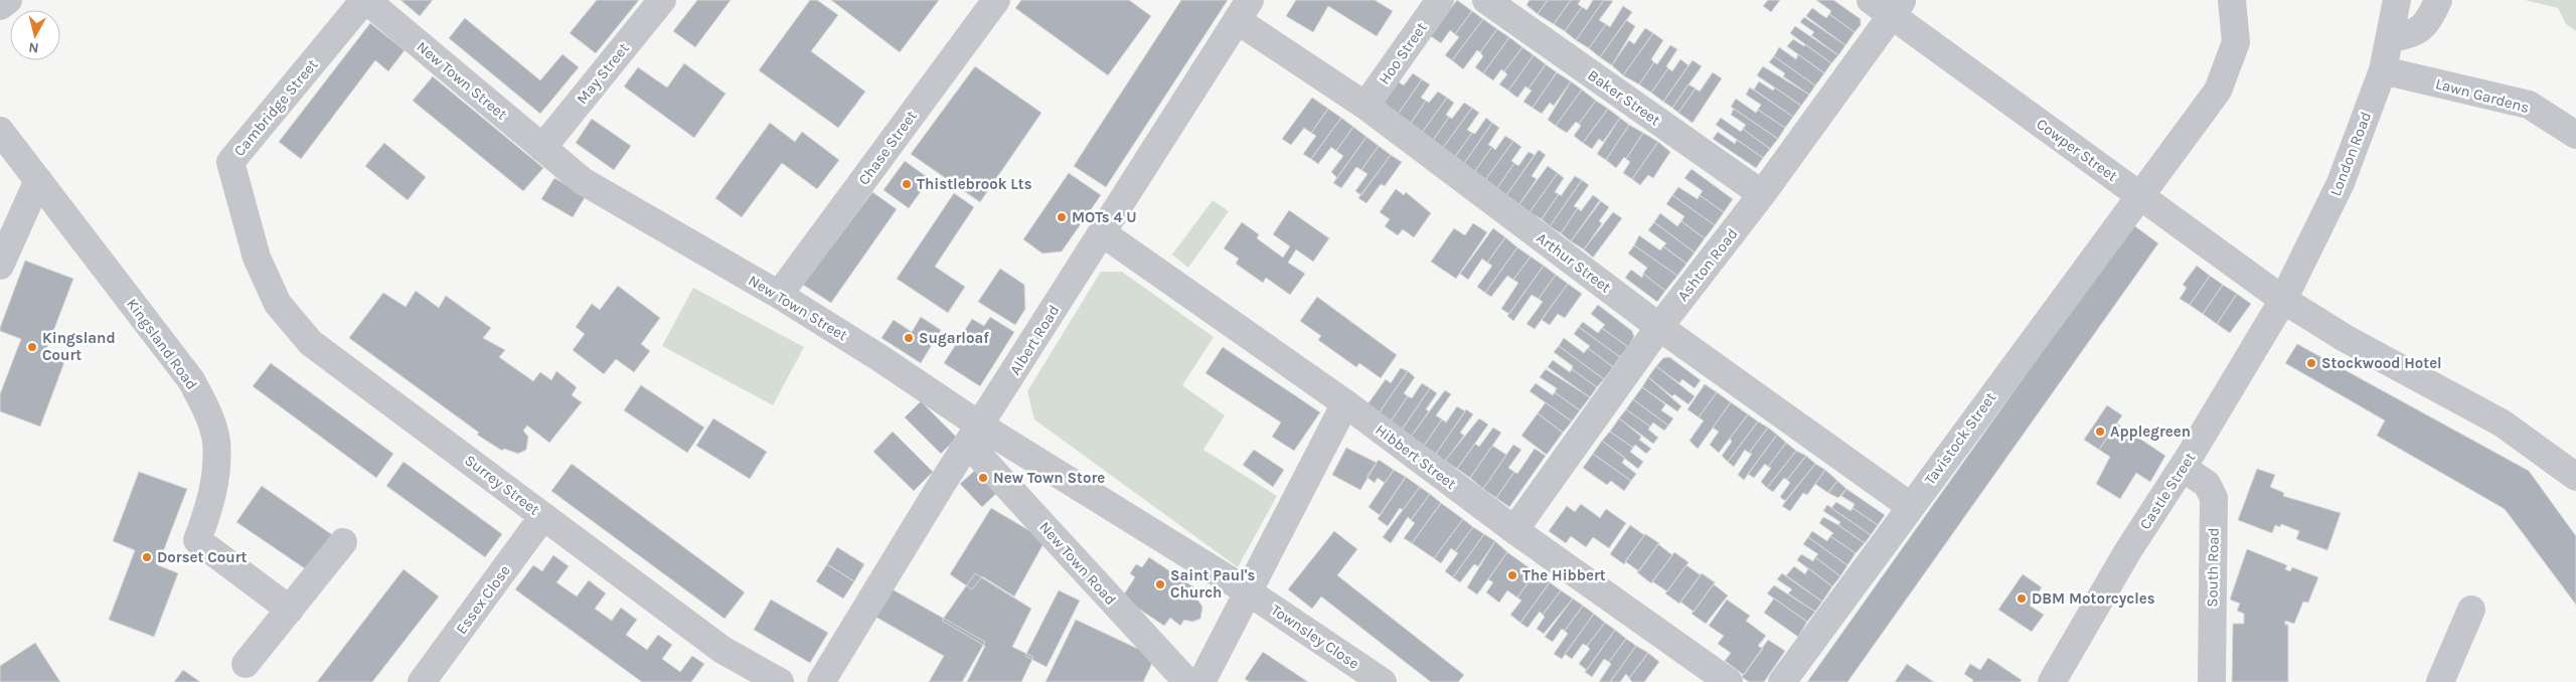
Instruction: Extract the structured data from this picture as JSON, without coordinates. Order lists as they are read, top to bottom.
{
  "streets": {
    "street": [
      "Hoo Street",
      "May Street",
      "New Town Street",
      "Lawn Gardens",
      "Baker Street",
      "Cambridge Street",
      "Chase Street",
      "Cowper Street",
      "London Road",
      "Arthur Street",
      "Ashton Road",
      "Albert Road",
      "Kingsland Road",
      "Tavistock Street",
      "Hibbert Street",
      "Surrey Street",
      "Castle Street",
      "New Town Road",
      "South Road",
      "Essex Close",
      "Townsley Close"
    ]
  },
  "crossings": [
    ["Hoo Street", "Arthur Street"],
    ["May Street", "New Town Street"],
    ["New Town Street", "Cambridge Street"],
    ["New Town Street", "Chase Street"],
    ["New Town Street", "Albert Road"],
    ["New Town Street", "New Town Road"],
    ["New Town Street", "Townsley Close"],
    ["Lawn Gardens", "London Road"],
    ["Baker Street", "Ashton Road"],
    ["Cambridge Street", "Surrey Street"],
    ["Cowper Street", "London Road"],
    ["Cowper Street", "Ashton Road"],
    ["Cowper Street", "Tavistock Street"],
    ["Cowper Street", "Castle Street"],
    ["London Road", "Castle Street"],
    ["Arthur Street", "Ashton Road"],
    ["Arthur Street", "Albert Road"],
    ["Arthur Street", "Tavistock Street"],
    ["Ashton Road", "Hibbert Street"],
    ["Albert Road", "Hibbert Street"],
    ["Albert Road", "New Town Road"],
    ["Surrey Street", "Essex Close"],
    ["Castle Street", "South Road"]
  ],
  "places": [
    "Thistlebrook Lts",
    "MOTs 4 U",
    "Sugarloaf",
    "Kingsland Court",
    "Stockwood Hotel",
    "Applegreen",
    "New Town Store",
    "Dorset Court",
    "The Hibbert",
    "Saint Paul's Church",
    "DBM Motorcycles"
  ],
  "north": "bottom"
}
